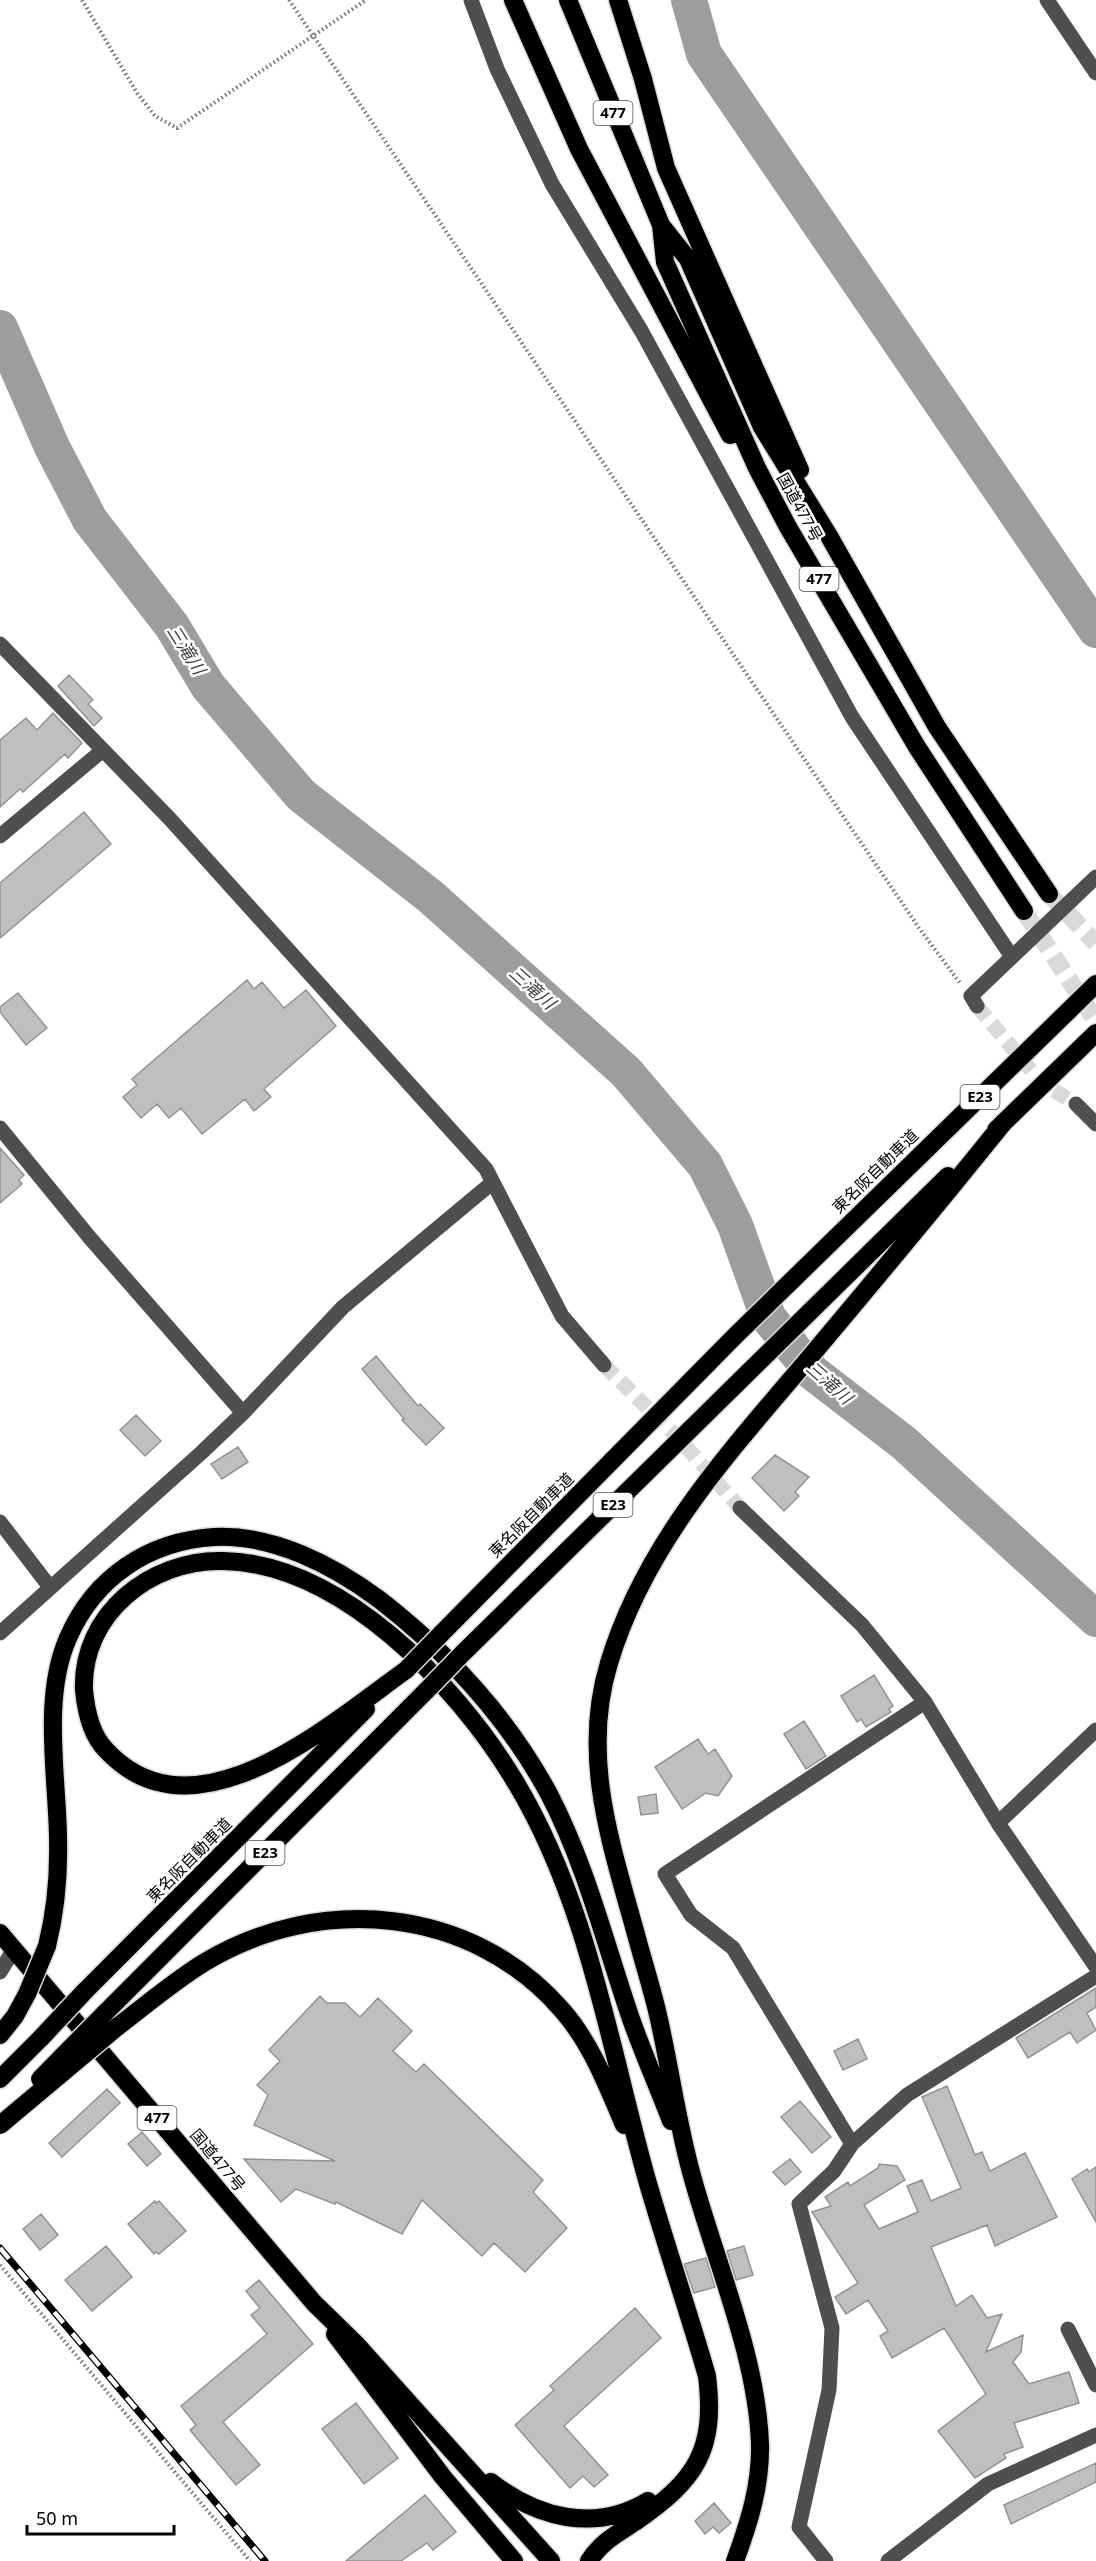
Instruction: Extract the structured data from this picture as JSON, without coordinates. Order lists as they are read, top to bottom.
{
  "streets": {
    "highway": [
      "477",
      "国道477号",
      "E23",
      "東名阪自動車道"
    ]
  },
  "crossings": [
    ["477", "国道477号"]
  ],
  "water": ["三滝川"],
  "scale_bar": "50 m"
}
